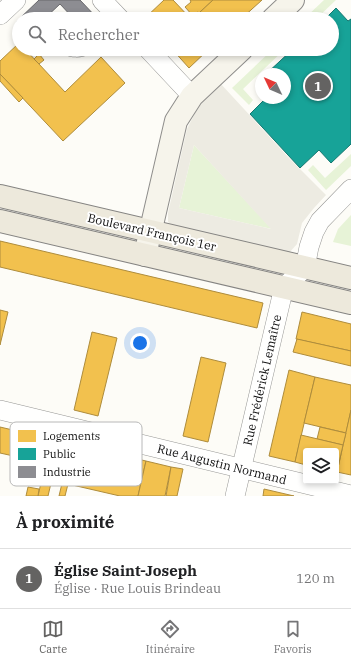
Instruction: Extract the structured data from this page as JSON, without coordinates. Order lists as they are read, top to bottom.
{
  "streets": {
    "main road": ["Boulevard François 1er"],
    "street": ["Rue Frédérick Lemaître", "Rue Augustin Normand"]
  },
  "crossings": [
    ["Boulevard François 1er", "Rue Frédérick Lemaître"],
    ["Rue Frédérick Lemaître", "Rue Augustin Normand"]
  ],
  "legend": ["Logements", "Public", "Industrie"],
  "north": "top left",
  "page": {
    "search": "Rechercher",
    "pins": "1",
    "heading": "À proximité",
    "list": [
      {
        "mark": "1",
        "name": "Église Saint-Joseph",
        "note": "Église · Rue Louis Brindeau",
        "value": "120 m"
      }
    ],
    "nav": ["Carte", "Itinéraire", "Favoris"]
  }
}
